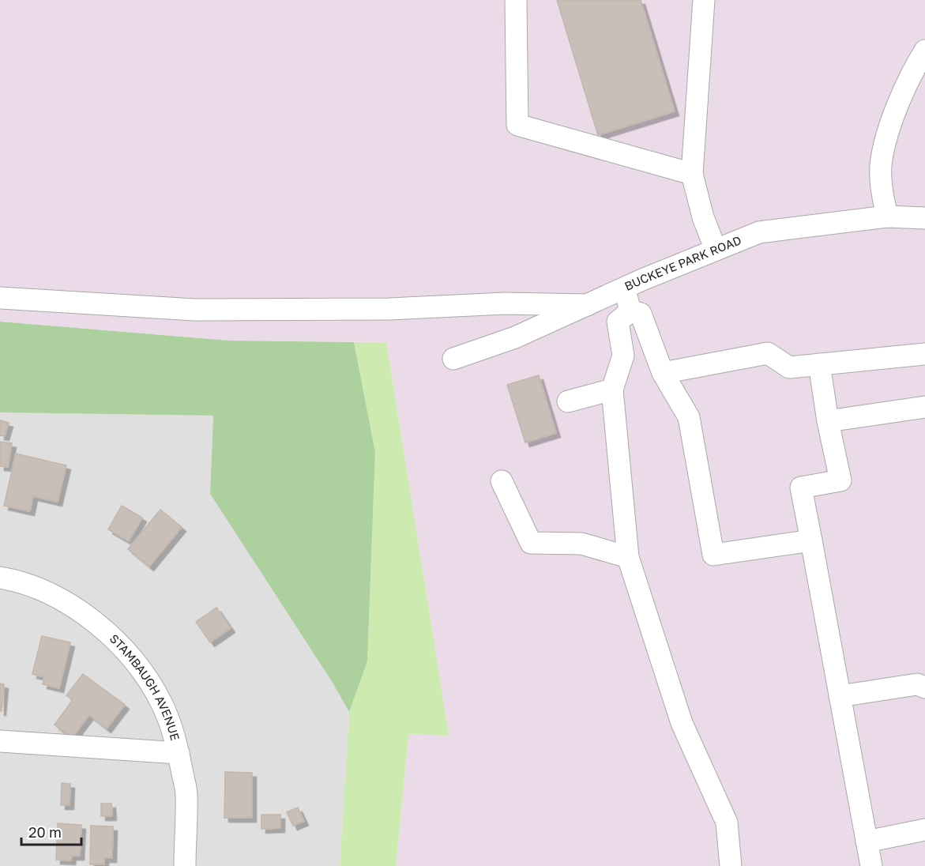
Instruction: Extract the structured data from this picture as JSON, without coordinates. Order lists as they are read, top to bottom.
{
  "streets": {
    "street": ["BUCKEYE PARK ROAD", "STAMBAUGH AVENUE"]
  },
  "scale_bar": "20 m"
}
